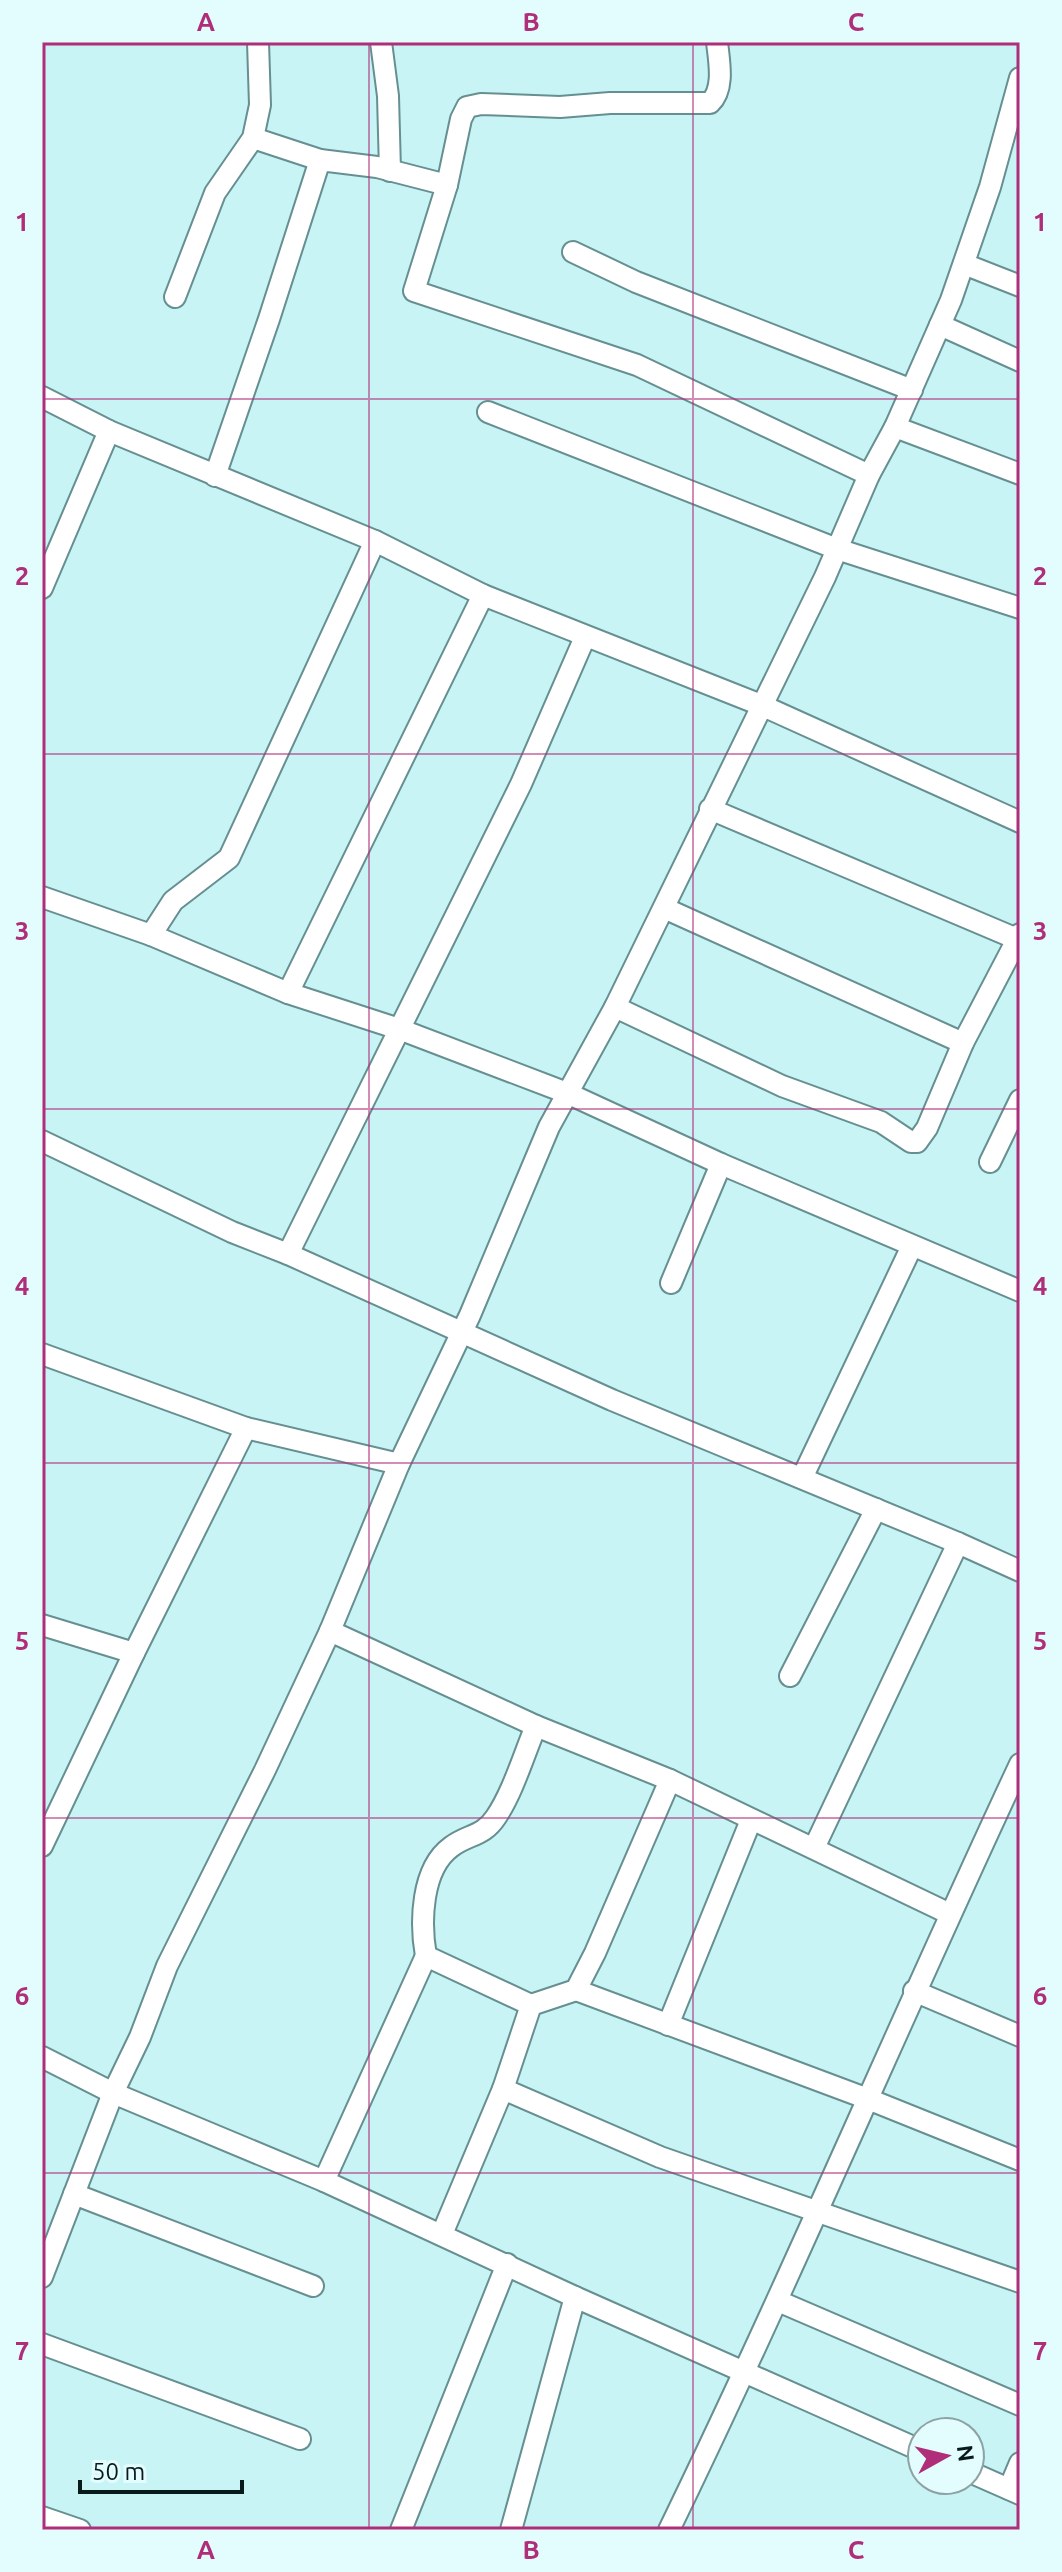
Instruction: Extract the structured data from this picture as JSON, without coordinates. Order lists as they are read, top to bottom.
{
  "scale_bar": "50 m",
  "north": "right",
  "grid": {
    "columns": ["A", "B", "C"],
    "rows": [
      "1",
      "2",
      "3",
      "4",
      "5",
      "6",
      "7"
    ]
  }
}
